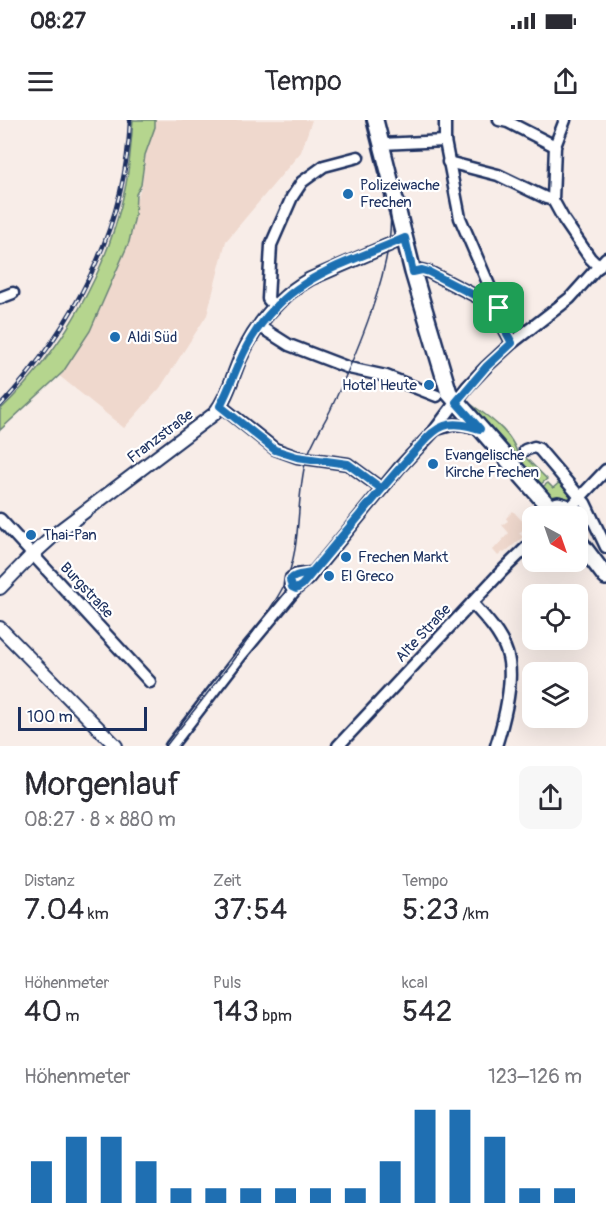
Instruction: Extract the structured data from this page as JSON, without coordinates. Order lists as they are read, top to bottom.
{
  "streets": {
    "street": ["Franzstraße", "Burgstraße", "Alte Straße"]
  },
  "crossings": [
    ["Franzstraße", "Burgstraße"]
  ],
  "places": [
    "Polizeiwache Frechen",
    "Aldi Süd",
    "Hotel Heute",
    "Evangelische Kirche Frechen",
    "Thai-Pan",
    "Frechen Markt",
    "El Greco"
  ],
  "scale_bar": "100 m",
  "north": "bottom right",
  "page": {
    "status": "08:27",
    "header": "Tempo",
    "scale": "100 m",
    "heading": ["Morgenlauf", "08:27 · 8 × 880 m"],
    "stats": [
      ["Distanz", "7.04 km"],
      ["Zeit", "37:54"],
      ["Tempo", "5:23 /km"],
      ["Höhenmeter", "40 m"],
      ["Puls", "143 bpm"],
      ["kcal", "542"]
    ],
    "chart": ["Höhenmeter", "123–126 m"]
  }
}
